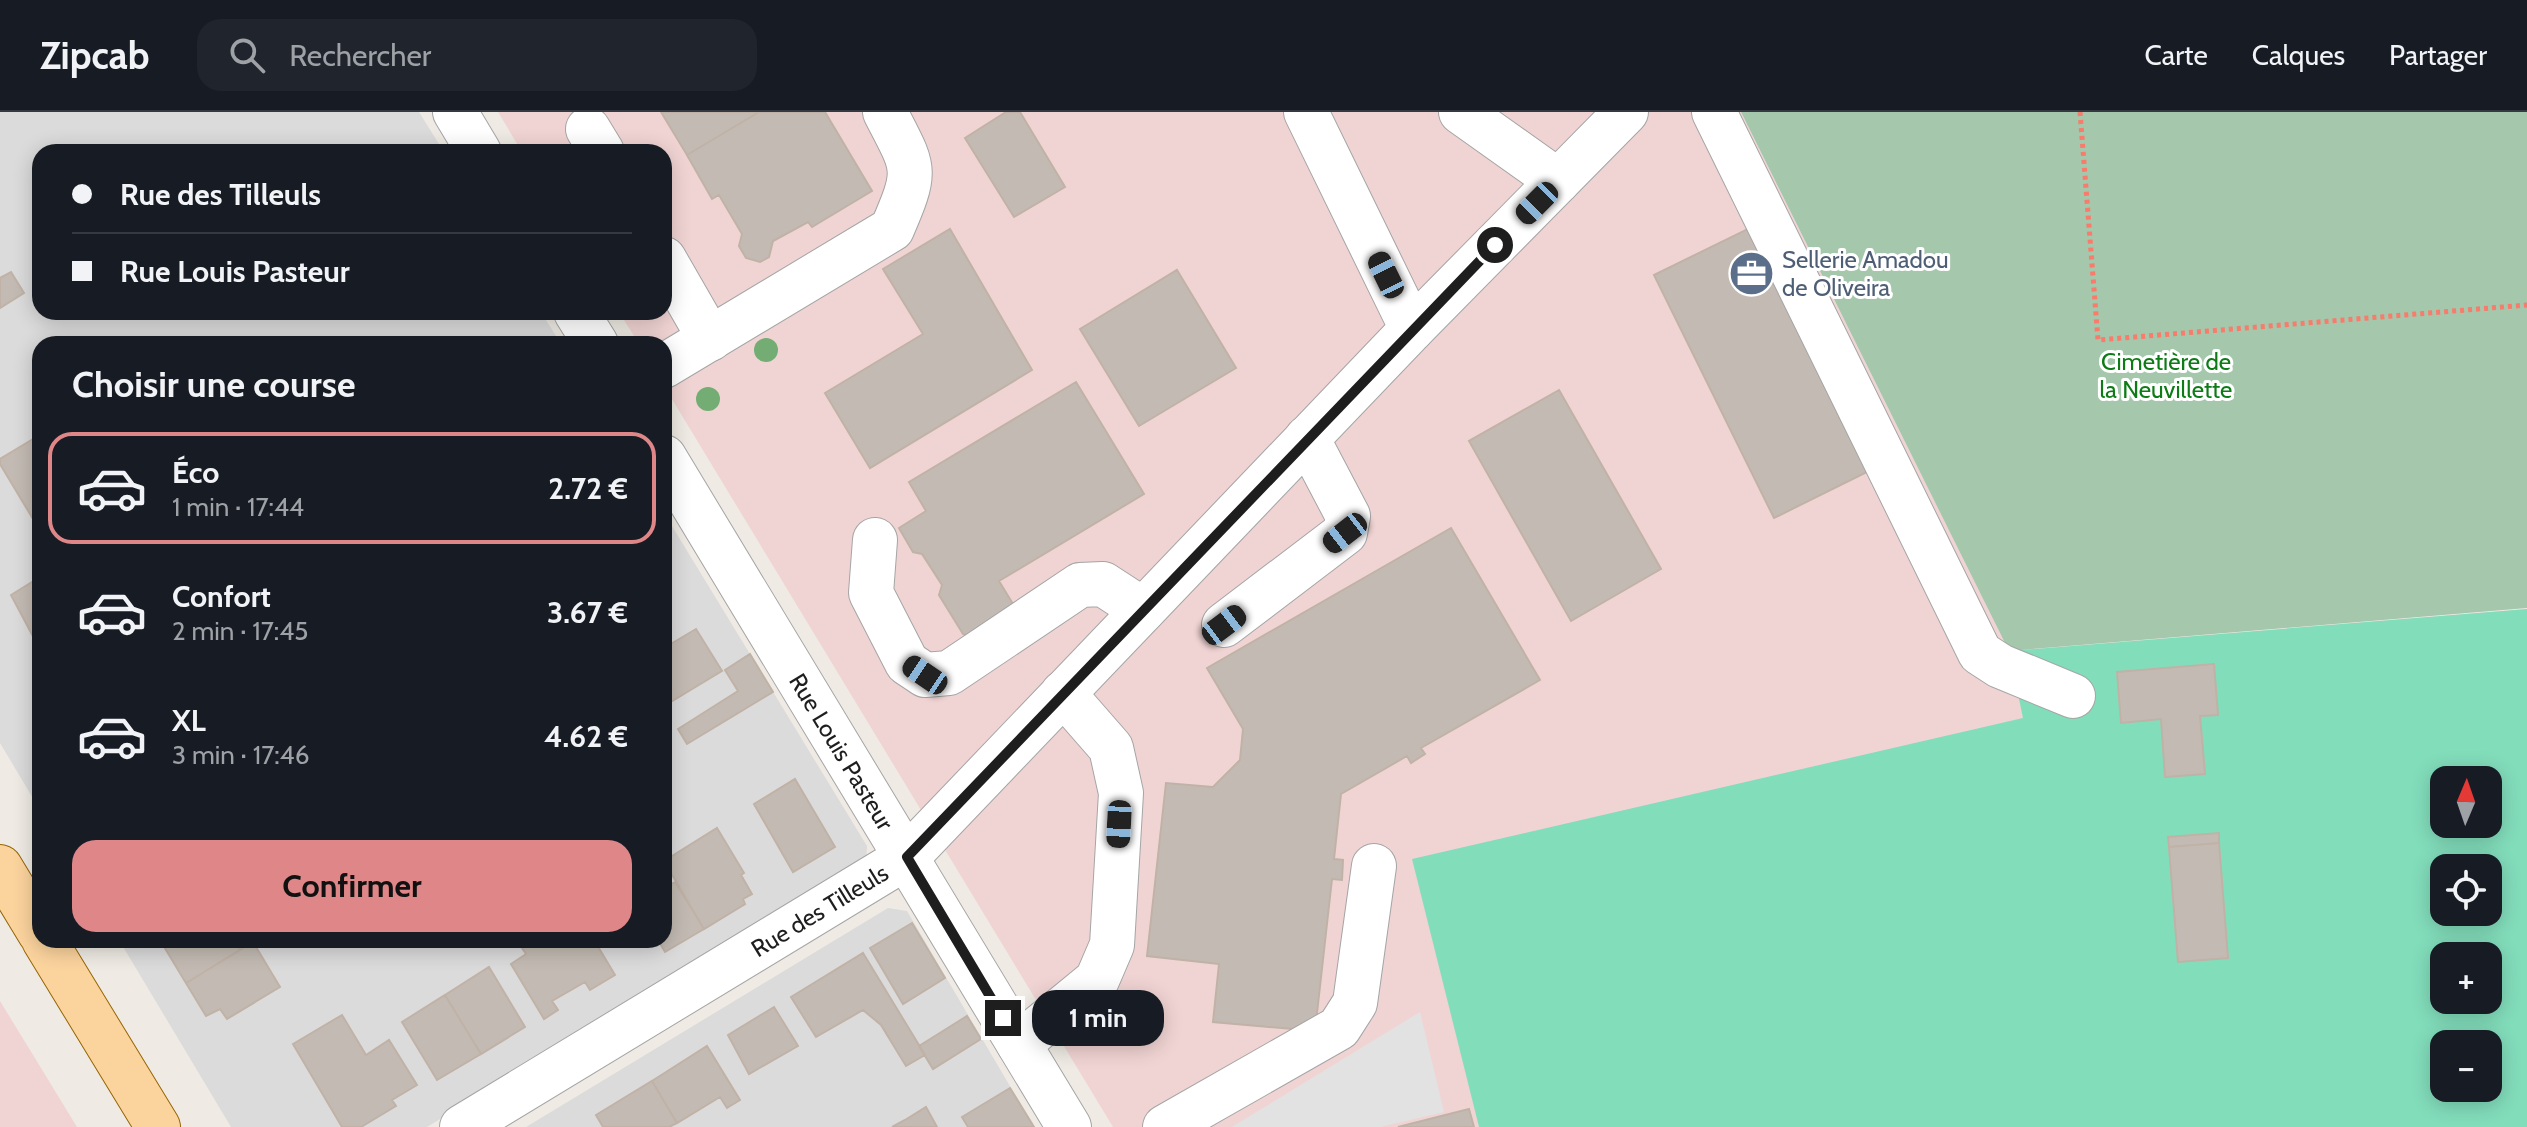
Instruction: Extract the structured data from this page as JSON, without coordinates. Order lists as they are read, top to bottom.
{
  "streets": {
    "street": ["Rue Louis Pasteur", "Rue des Tilleuls"]
  },
  "crossings": [
    ["Rue Louis Pasteur", "Rue des Tilleuls"]
  ],
  "parks": ["Cimetière de la Neuvillette"],
  "places": {
    "office": ["Sellerie Amadou de Oliveira"]
  },
  "north": "top",
  "page": {
    "header": "Zipcab",
    "search": "Rechercher",
    "nav": ["Carte", "Calques", "Partager"],
    "banner": ["Rue des Tilleuls", "Rue Louis Pasteur"],
    "heading": "Choisir une course",
    "list": [
      {
        "name": "Éco",
        "note": "1 min · 17:44",
        "value": "2.72 €"
      },
      {
        "name": "Confort",
        "note": "2 min · 17:45",
        "value": "3.67 €"
      },
      {
        "name": "XL",
        "note": "3 min · 17:46",
        "value": "4.62 €"
      }
    ],
    "map_buttons": ["+", "−"],
    "buttons": "Confirmer",
    "bubble": "1 min"
  }
}
